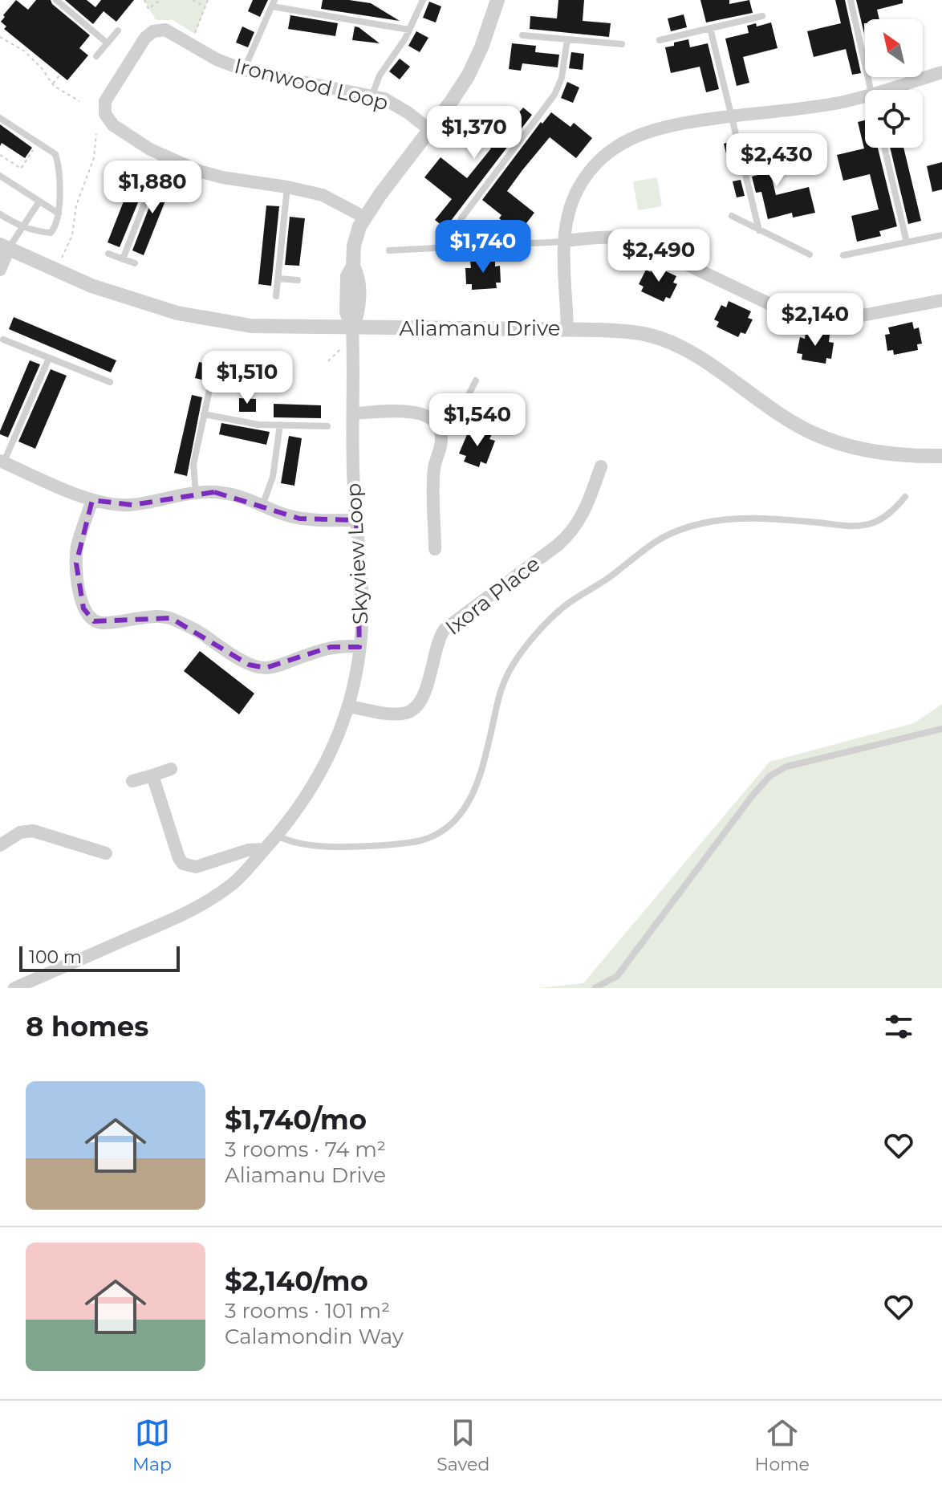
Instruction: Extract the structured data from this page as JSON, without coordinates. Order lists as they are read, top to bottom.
{
  "streets": {
    "street": [
      "Ironwood Loop",
      "Aliamanu Drive",
      "Skyview Loop",
      "Ixora Place"
    ]
  },
  "crossings": [
    ["Aliamanu Drive", "Skyview Loop"],
    ["Skyview Loop", "Ixora Place"]
  ],
  "scale_bar": "100 m",
  "north": "top left",
  "page": {
    "price": [
      "$1,370",
      "$2,430",
      "$1,880",
      "$1,740",
      "$2,490",
      "$2,140",
      "$1,510",
      "$1,540"
    ],
    "scale": "100 m",
    "heading": "8 homes",
    "list": [
      {
        "name": "$1,740/mo",
        "note": "3 rooms · 74 m² · Aliamanu Drive"
      },
      {
        "name": "$2,140/mo",
        "note": "3 rooms · 101 m² · Calamondin Way"
      }
    ],
    "tabs": ["Map", "Saved", "Home"]
  }
}
